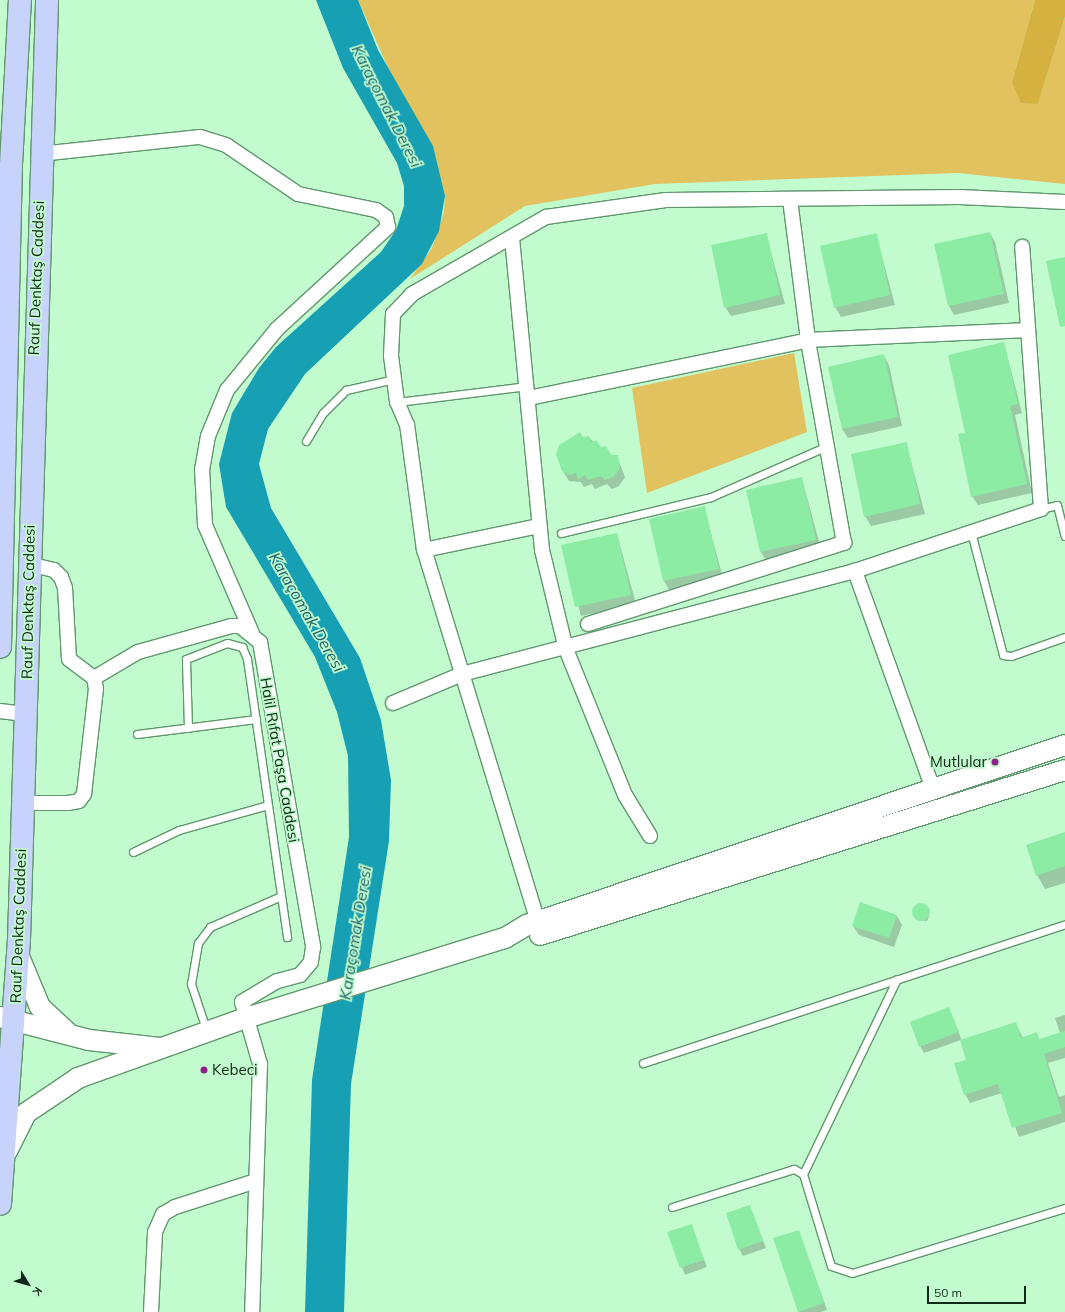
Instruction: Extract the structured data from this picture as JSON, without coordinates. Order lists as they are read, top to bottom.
{
  "streets": {
    "main road": ["Rauf Denktaş Caddesi"],
    "street": ["Halil Rıfat Paşa Caddesi"]
  },
  "water": ["Karaçomak Deresi"],
  "places": ["Mutlular", "Kebeci"],
  "scale_bar": "50 m",
  "north": "bottom right"
}
